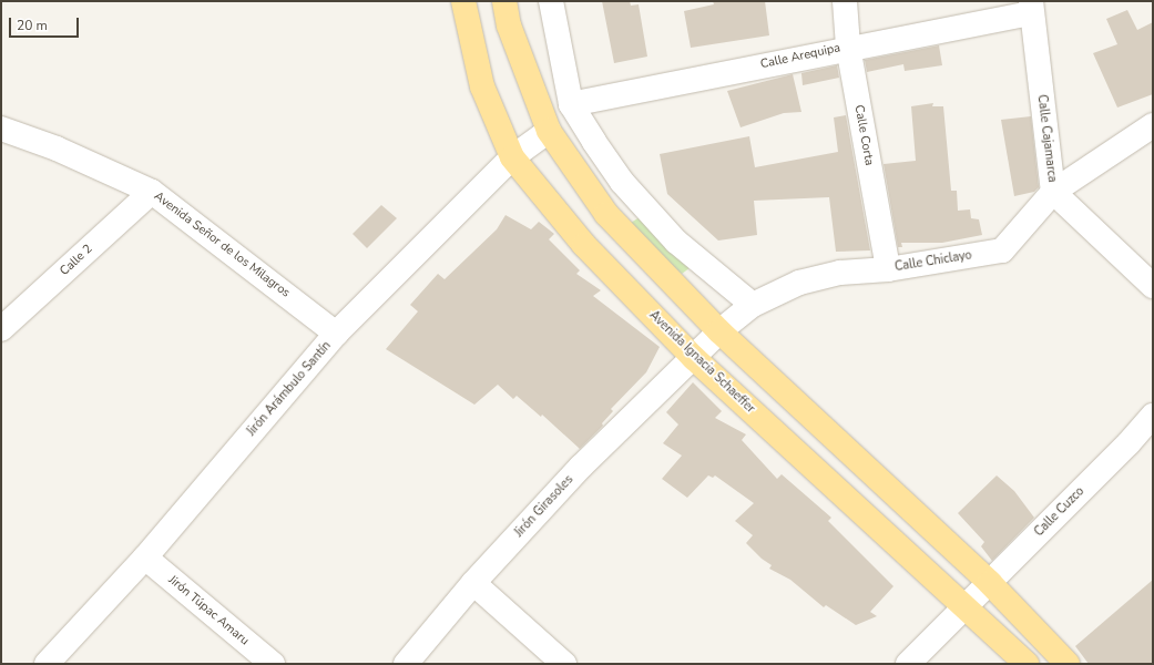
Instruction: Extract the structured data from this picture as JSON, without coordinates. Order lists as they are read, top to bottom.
{
  "streets": {
    "main road": ["Avenida Ignacia Schaeffer"],
    "street": [
      "Calle Arequipa",
      "Calle Corta",
      "Calle Cajamarca",
      "Avenida Señor de los Milagros",
      "Calle 2",
      "Calle Chiclayo",
      "Jirón Arámbulo Santín",
      "Jirón Girasoles",
      "Calle Cuzco",
      "Jirón Túpac Amaru"
    ]
  },
  "crossings": [
    ["Calle Arequipa", "Calle Corta"],
    ["Calle Arequipa", "Calle Cajamarca"],
    ["Calle Corta", "Calle Chiclayo"],
    ["Calle Cajamarca", "Calle Chiclayo"],
    ["Avenida Señor de los Milagros", "Calle 2"],
    ["Avenida Señor de los Milagros", "Jirón Arámbulo Santín"],
    ["Calle Chiclayo", "Avenida Ignacia Schaeffer"],
    ["Calle Chiclayo", "Jirón Girasoles"],
    ["Avenida Ignacia Schaeffer", "Jirón Arámbulo Santín"],
    ["Avenida Ignacia Schaeffer", "Jirón Girasoles"],
    ["Avenida Ignacia Schaeffer", "Calle Cuzco"],
    ["Jirón Arámbulo Santín", "Jirón Túpac Amaru"]
  ],
  "scale_bar": "20 m"
}
